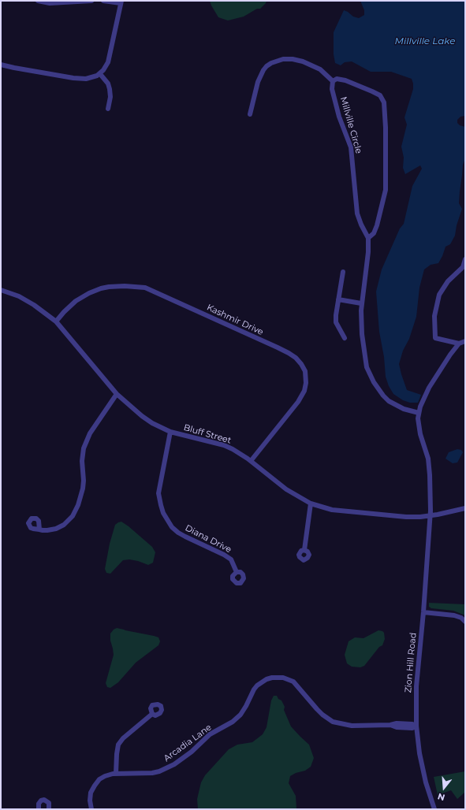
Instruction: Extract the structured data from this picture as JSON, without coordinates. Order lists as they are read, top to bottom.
{
  "streets": {
    "street": [
      "Millville Circle",
      "Kashmir Drive",
      "Bluff Street",
      "Diana Drive",
      "Zion Hill Road",
      "Arcadia Lane"
    ]
  },
  "crossings": [
    ["Millville Circle", "Zion Hill Road"],
    ["Kashmir Drive", "Bluff Street"],
    ["Bluff Street", "Diana Drive"],
    ["Bluff Street", "Zion Hill Road"],
    ["Zion Hill Road", "Arcadia Lane"]
  ],
  "water": ["Millville Lake"],
  "north": "bottom"
}
